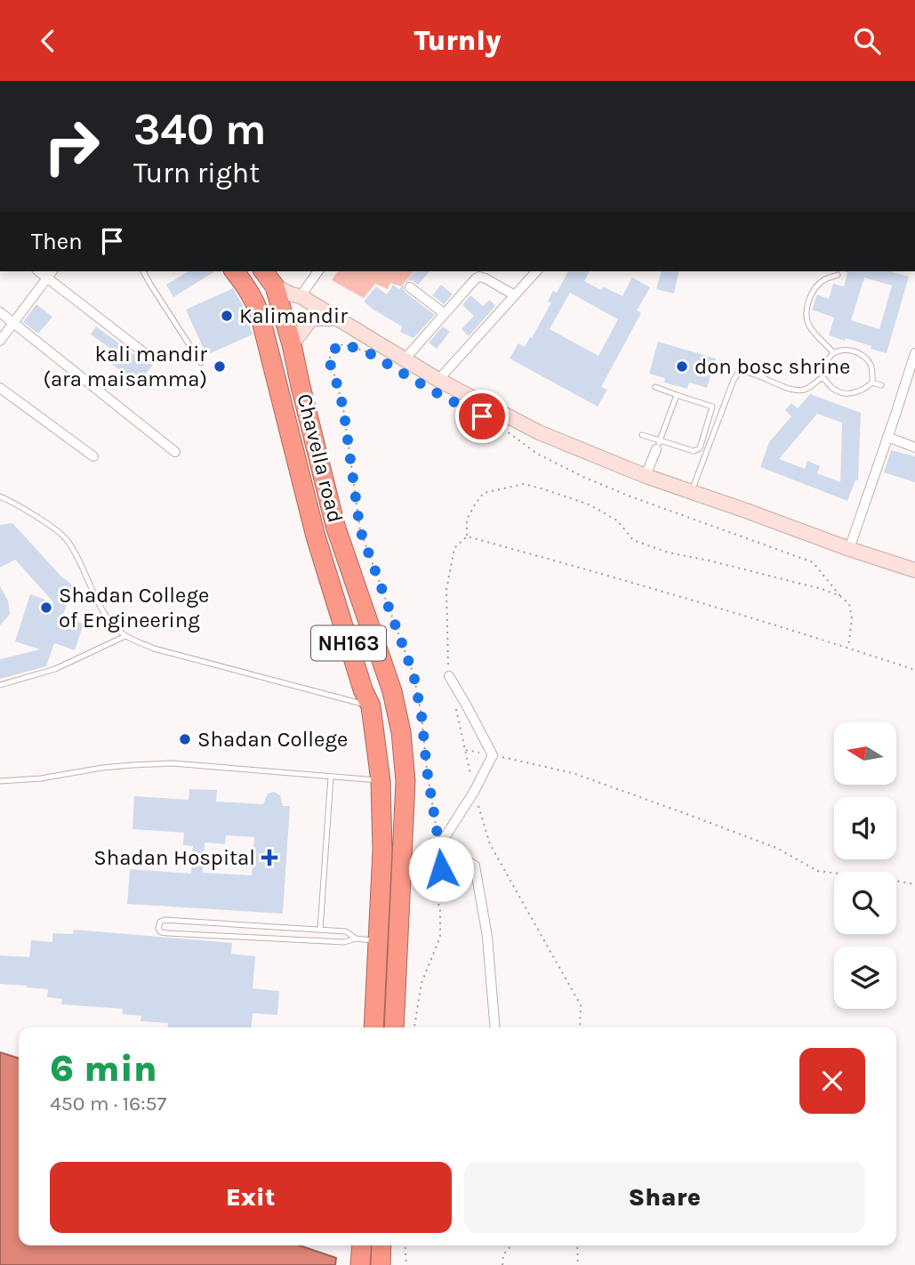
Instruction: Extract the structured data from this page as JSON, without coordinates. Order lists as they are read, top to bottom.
{
  "streets": {
    "highway": ["Chavella road", "NH163"]
  },
  "places": {
    "other": [
      "Kalimandir",
      "kali mandir (ara maisamma)",
      "don bosc shrine",
      "Shadan College of Engineering",
      "Shadan College"
    ],
    "health": ["Shadan Hospital"]
  },
  "north": "left",
  "page": {
    "header": "Turnly",
    "turn": ["340 m", "Turn right"],
    "then": "Then",
    "heading": ["6 min", "450 m · 16:57"],
    "buttons": ["Exit", "Share"]
  }
}
